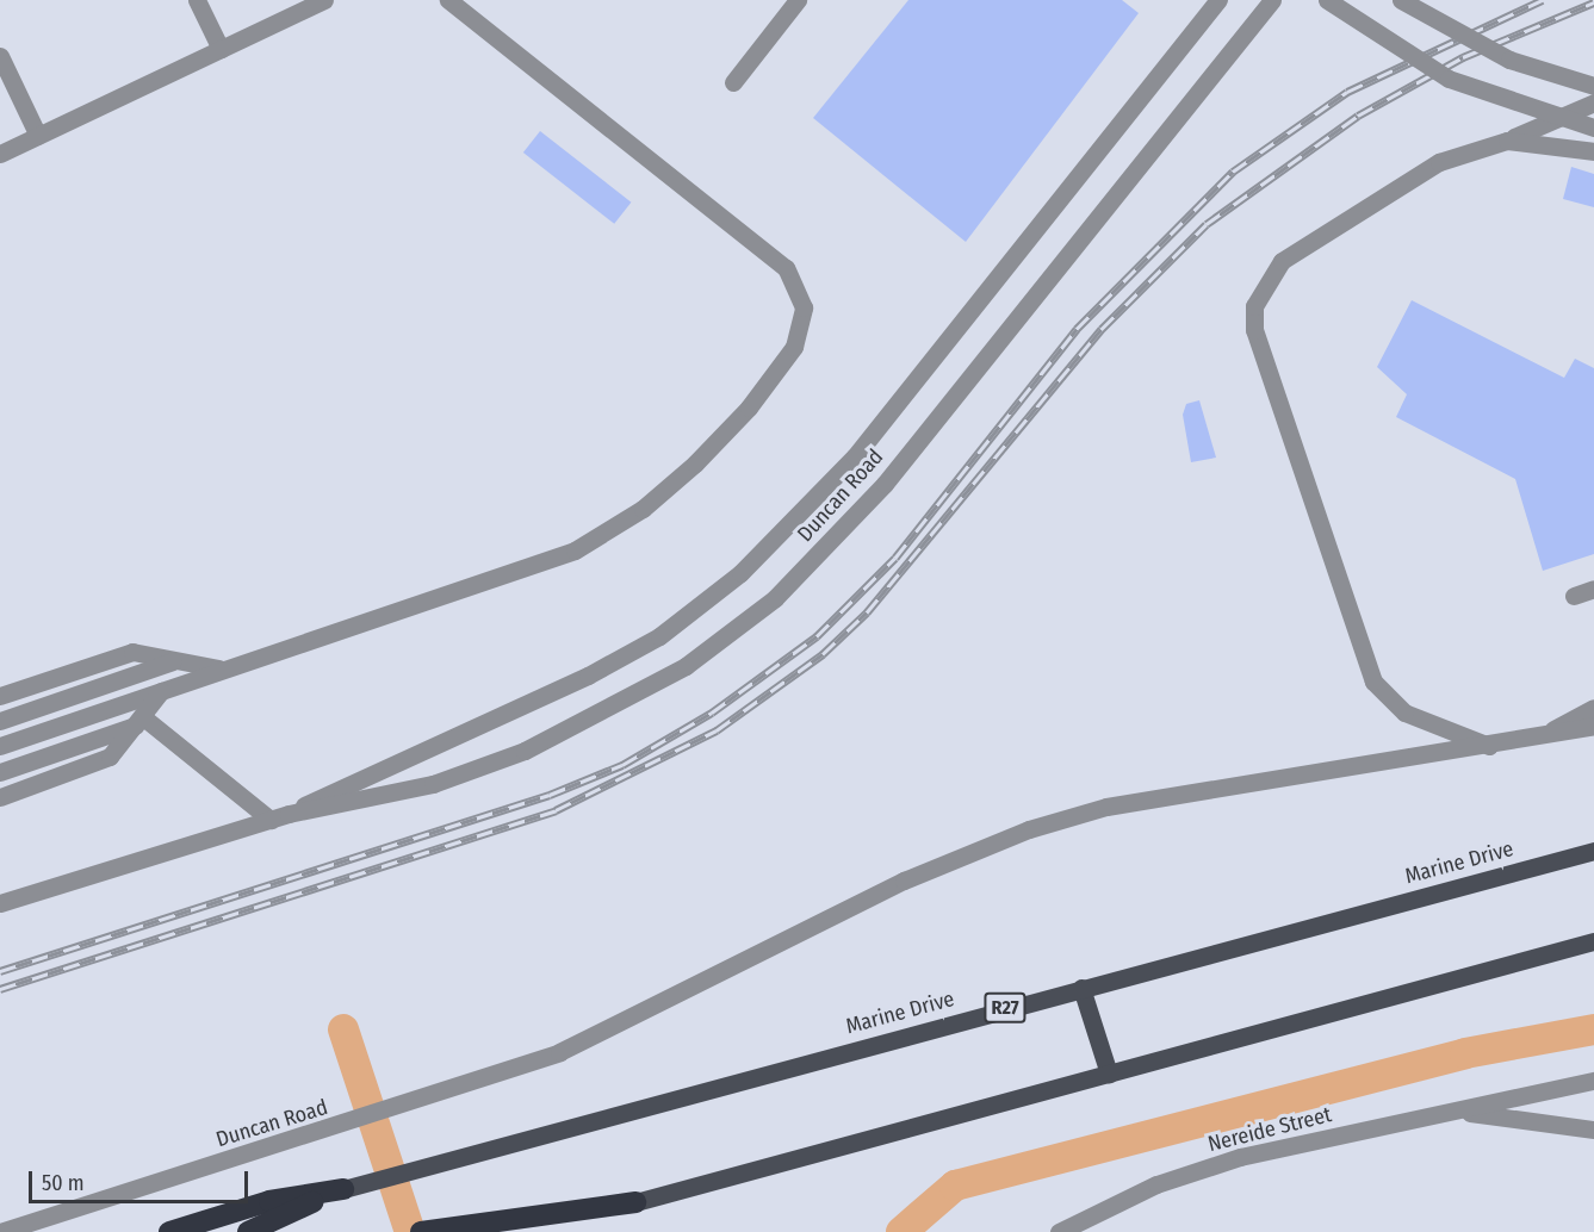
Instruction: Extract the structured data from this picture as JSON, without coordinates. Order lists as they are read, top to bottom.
{
  "streets": {
    "main road": ["Marine Drive", "R27"],
    "street": ["Duncan Road", "Nereide Street"]
  },
  "scale_bar": "50 m"
}
